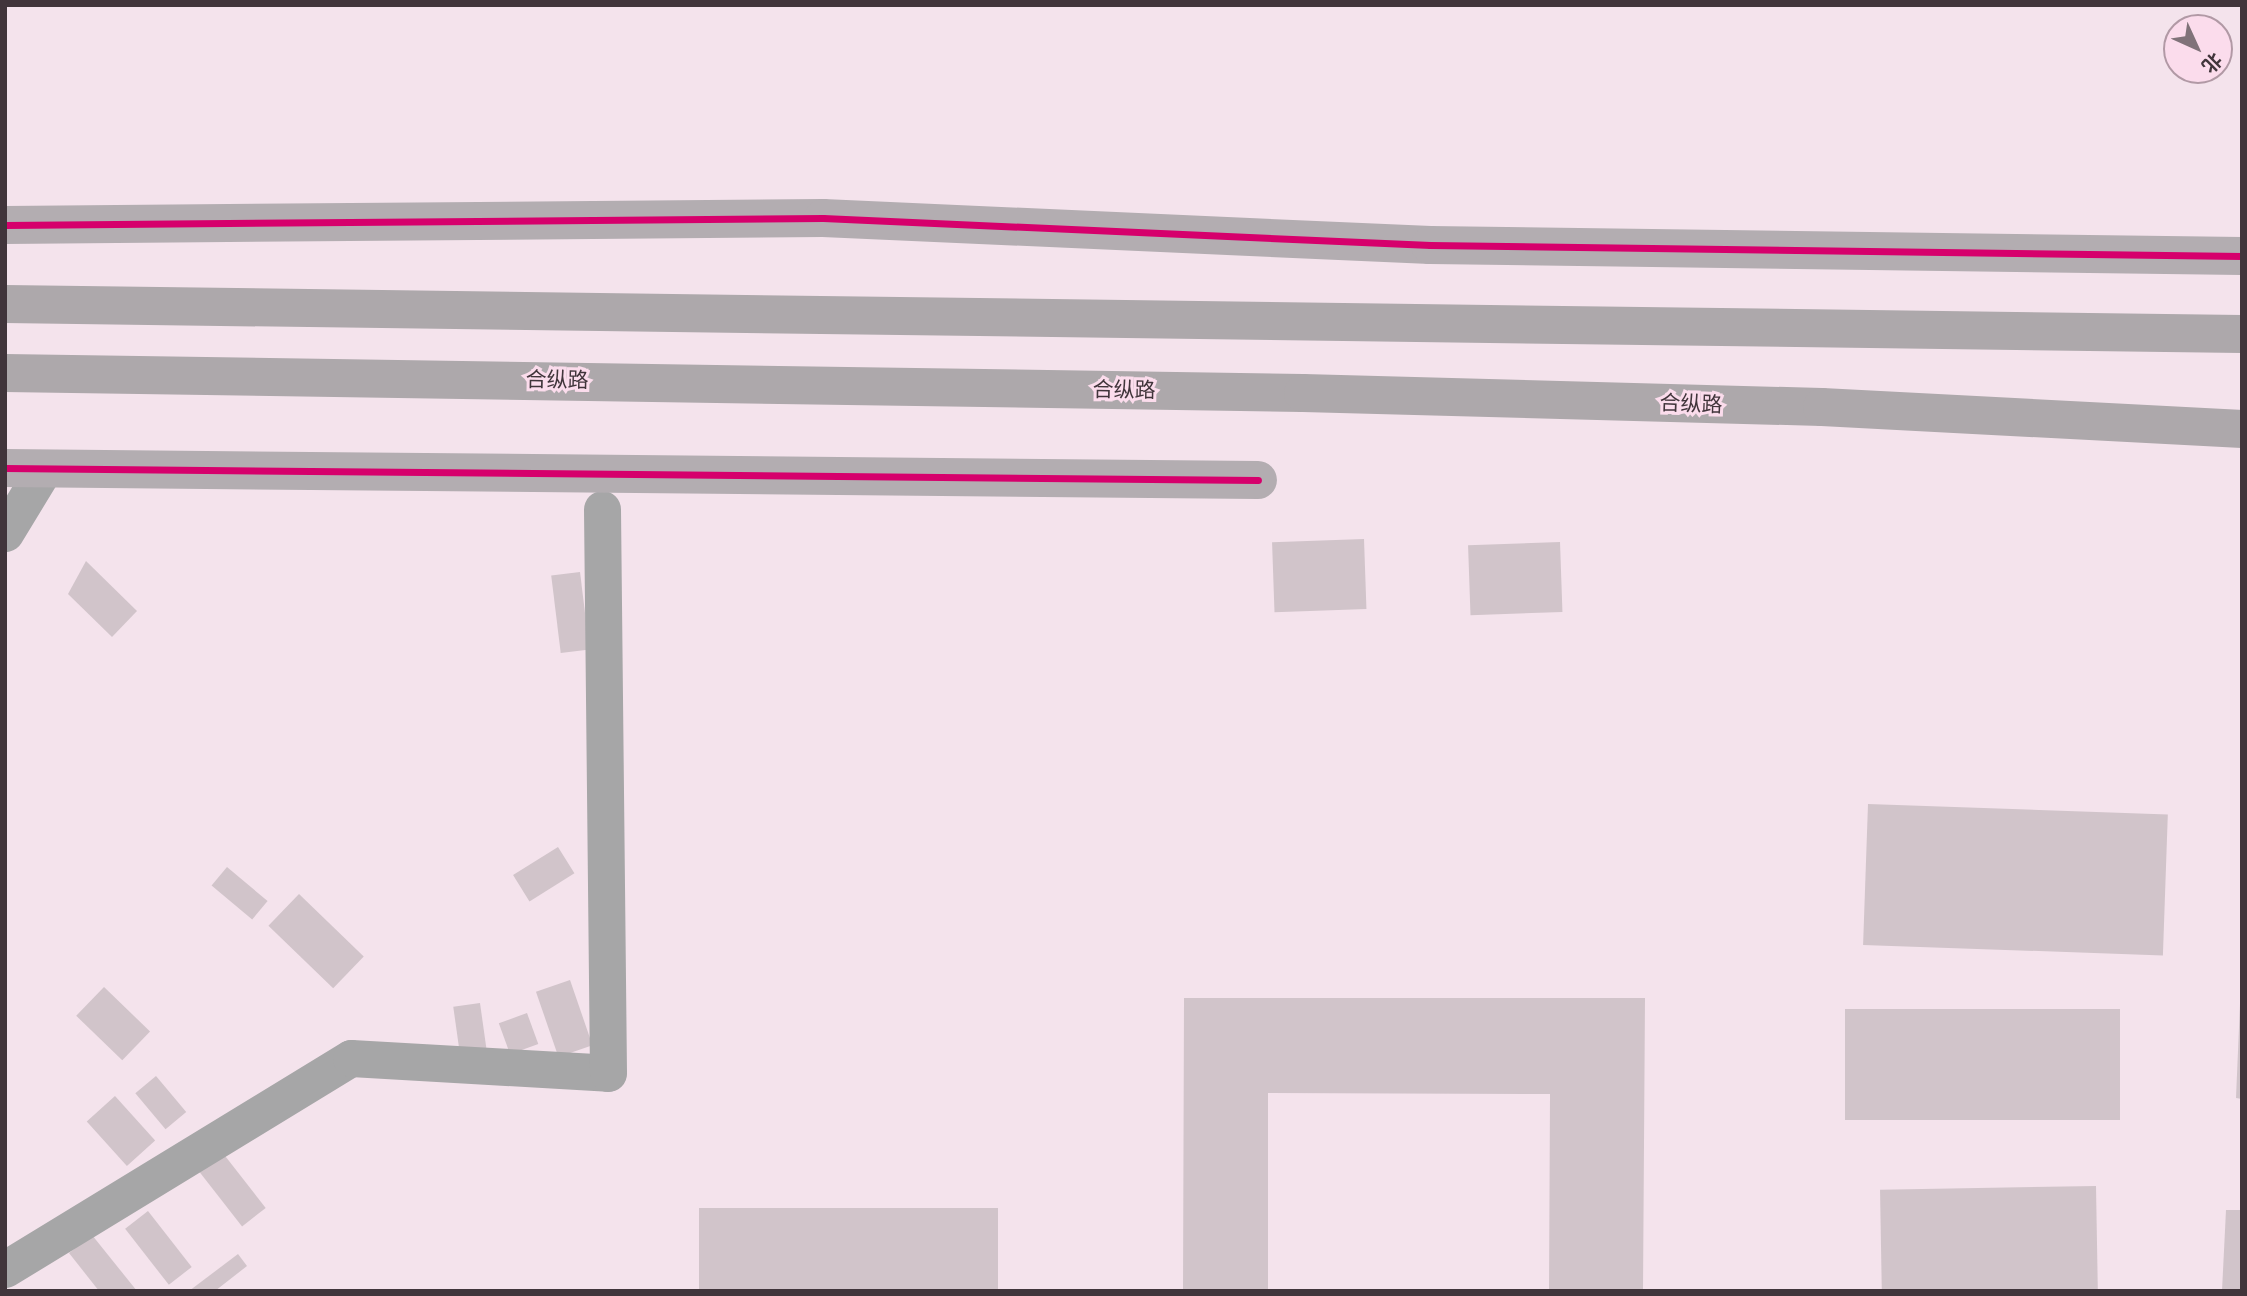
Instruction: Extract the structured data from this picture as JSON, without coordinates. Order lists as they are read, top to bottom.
{
  "streets": {
    "main road": ["合纵路"]
  },
  "north": "bottom right"
}
